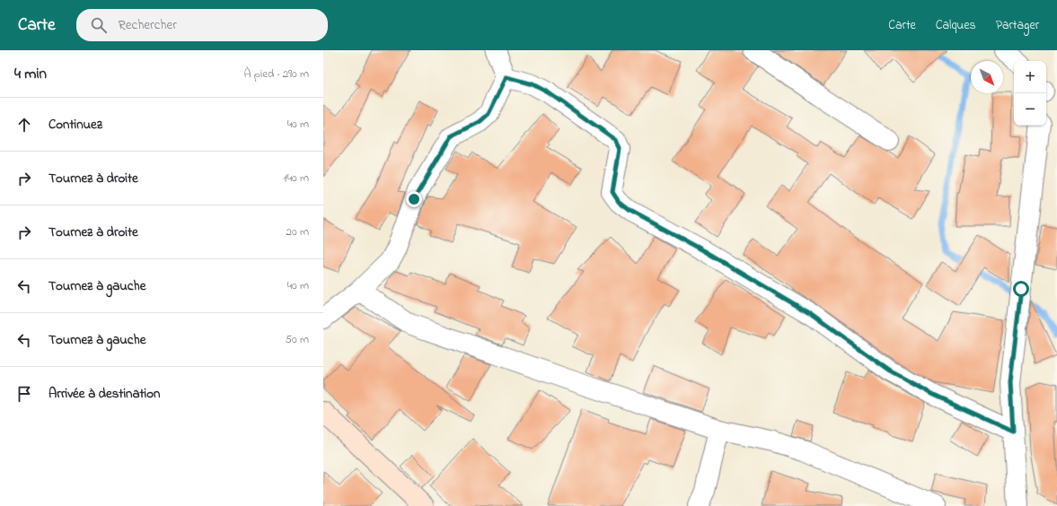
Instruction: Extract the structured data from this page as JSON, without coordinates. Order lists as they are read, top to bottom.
{
  "north": "bottom right",
  "page": {
    "header": "Carte",
    "search": "Rechercher",
    "nav": ["Carte", "Calques", "Partager"],
    "heading": ["4 min", "À pied · 290 m"],
    "map_buttons": ["+", "−"],
    "list": [
      ["Continuez", "40 m"],
      ["Tournez à droite", "140 m"],
      ["Tournez à droite", "20 m"],
      ["Tournez à gauche", "40 m"],
      ["Tournez à gauche", "50 m"],
      "Arrivée à destination"
    ]
  }
}
